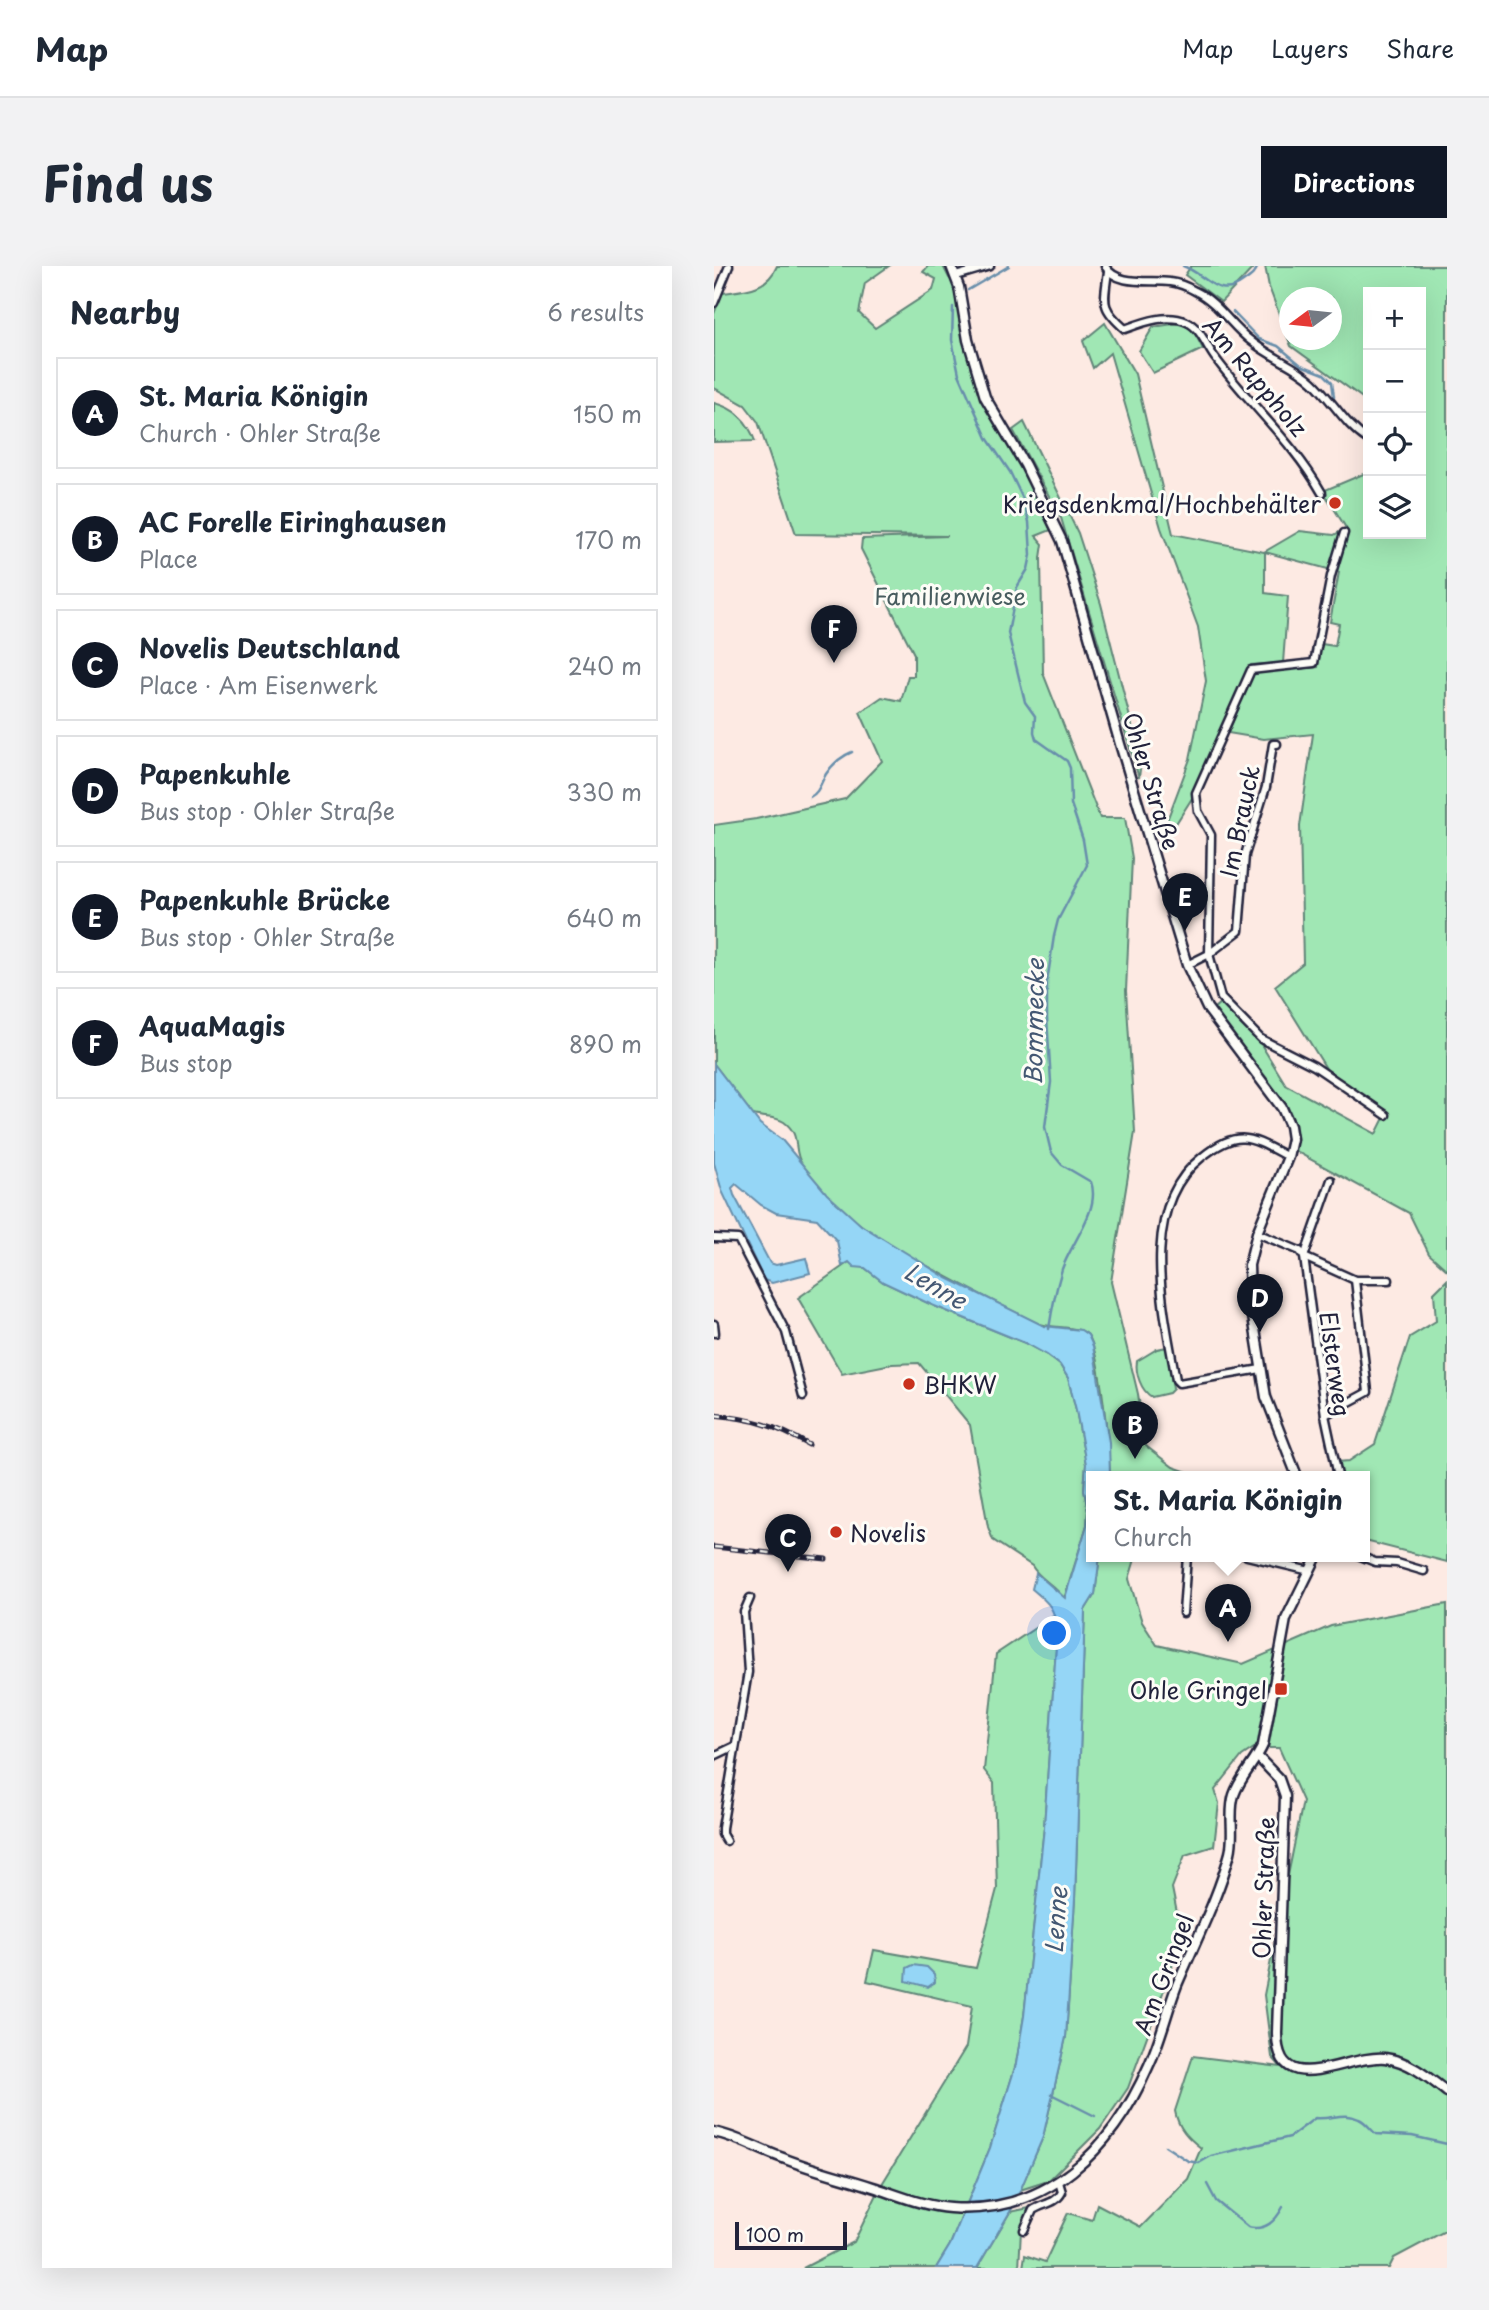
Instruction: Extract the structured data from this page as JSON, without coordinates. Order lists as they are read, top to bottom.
{
  "streets": {
    "street": [
      "Am Rappholz",
      "Ohler Straße",
      "Im Brauck",
      "Elsterweg",
      "Am Gringel"
    ]
  },
  "crossings": [
    ["Ohler Straße", "Im Brauck"],
    ["Ohler Straße", "Am Gringel"]
  ],
  "water": ["Bommecke", "Lenne"],
  "parks": ["Familienwiese"],
  "places": {
    "other": ["Kriegsdenkmal/Hochbehälter", "BHKW", "Novelis"],
    "transit": ["Ohle Gringel"]
  },
  "scale_bar": "100 m",
  "north": "left",
  "page": {
    "header": "Map",
    "nav": ["Map", "Layers", "Share"],
    "title": "Find us",
    "buttons": "Directions",
    "heading": ["Nearby", "6 results"],
    "map_buttons": ["+", "−"],
    "list": [
      {
        "mark": "A",
        "name": "St. Maria Königin",
        "note": "Church · Ohler Straße",
        "value": "150 m"
      },
      {
        "mark": "B",
        "name": "AC Forelle Eiringhausen",
        "note": "Place",
        "value": "170 m"
      },
      {
        "mark": "C",
        "name": "Novelis Deutschland",
        "note": "Place · Am Eisenwerk",
        "value": "240 m"
      },
      {
        "mark": "D",
        "name": "Papenkuhle",
        "note": "Bus stop · Ohler Straße",
        "value": "330 m"
      },
      {
        "mark": "E",
        "name": "Papenkuhle Brücke",
        "note": "Bus stop · Ohler Straße",
        "value": "640 m"
      },
      {
        "mark": "F",
        "name": "AquaMagis",
        "note": "Bus stop",
        "value": "890 m"
      }
    ],
    "pins": [
      "F",
      "E",
      "D",
      "B",
      "C",
      "A"
    ],
    "popup": ["St. Maria Königin", "Church"],
    "scale": "100 m"
  }
}
